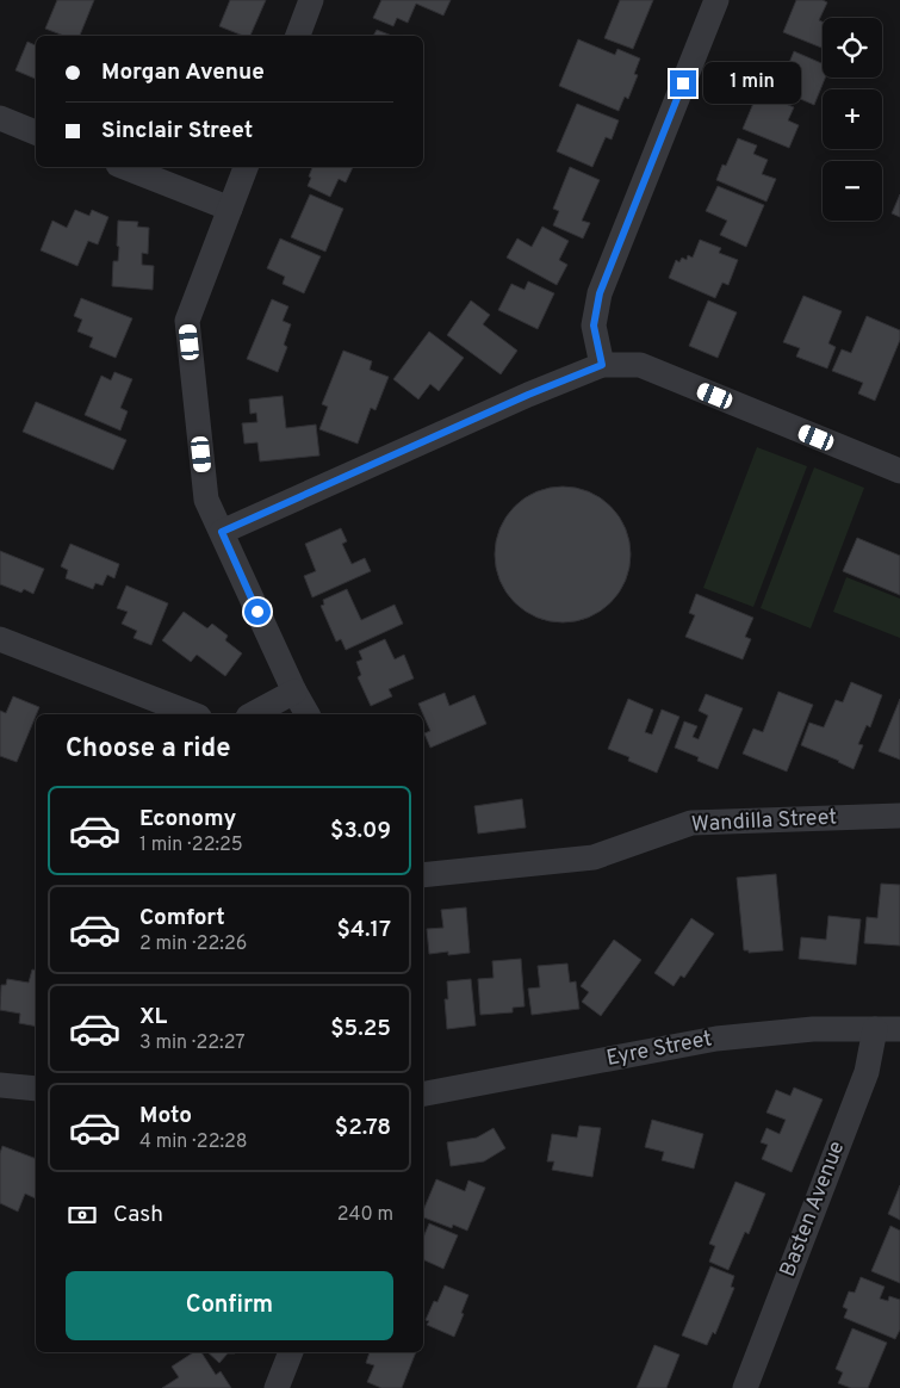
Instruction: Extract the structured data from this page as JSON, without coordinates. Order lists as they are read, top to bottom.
{
  "streets": {
    "street": ["Wandilla Street", "Eyre Street", "Basten Avenue"]
  },
  "crossings": [
    ["Eyre Street", "Basten Avenue"]
  ],
  "page": {
    "map_buttons": ["+", "−"],
    "banner": ["Morgan Avenue", "Sinclair Street"],
    "bubble": "1 min",
    "heading": "Choose a ride",
    "list": [
      {
        "name": "Economy",
        "note": "1 min · 22:25",
        "value": "$3.09"
      },
      {
        "name": "Comfort",
        "note": "2 min · 22:26",
        "value": "$4.17"
      },
      {
        "name": "XL",
        "note": "3 min · 22:27",
        "value": "$5.25"
      },
      {
        "name": "Moto",
        "note": "4 min · 22:28",
        "value": "$2.78"
      }
    ],
    "pay": ["Cash", "240 m"],
    "buttons": "Confirm"
  }
}
